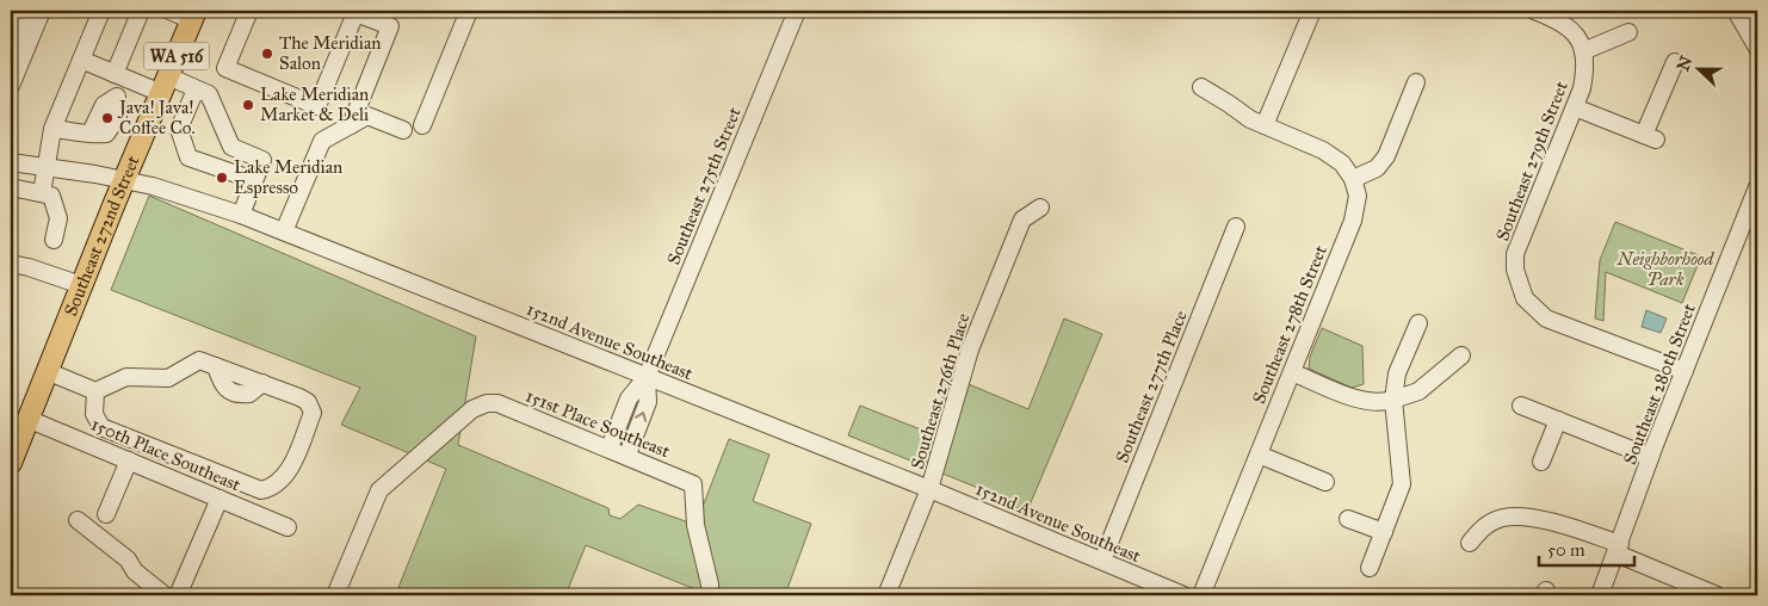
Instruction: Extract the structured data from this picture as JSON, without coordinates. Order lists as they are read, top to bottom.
{
  "streets": {
    "main road": ["WA 516", "Southeast 272nd Street"],
    "street": [
      "Southeast 279th Street",
      "Southeast 275th Street",
      "Southeast 278th Street",
      "152nd Avenue Southeast",
      "Southeast 280th Street",
      "Southeast 277th Place",
      "Southeast 276th Place",
      "151st Place Southeast",
      "150th Place Southeast"
    ]
  },
  "crossings": [
    ["Southeast 279th Street", "Southeast 280th Street"],
    ["Southeast 275th Street", "152nd Avenue Southeast"],
    ["Southeast 275th Street", "151st Place Southeast"],
    ["Southeast 272nd Street", "152nd Avenue Southeast"],
    ["Southeast 272nd Street", "150th Place Southeast"],
    ["152nd Avenue Southeast", "Southeast 277th Place"],
    ["152nd Avenue Southeast", "Southeast 276th Place"]
  ],
  "parks": ["Neighborhood Park"],
  "places": [
    "The Meridian Salon",
    "Lake Meridian Market & Deli",
    "Java! Java! Coffee Co.",
    "Lake Meridian Espresso"
  ],
  "scale_bar": "50 m",
  "north": "left"
}
